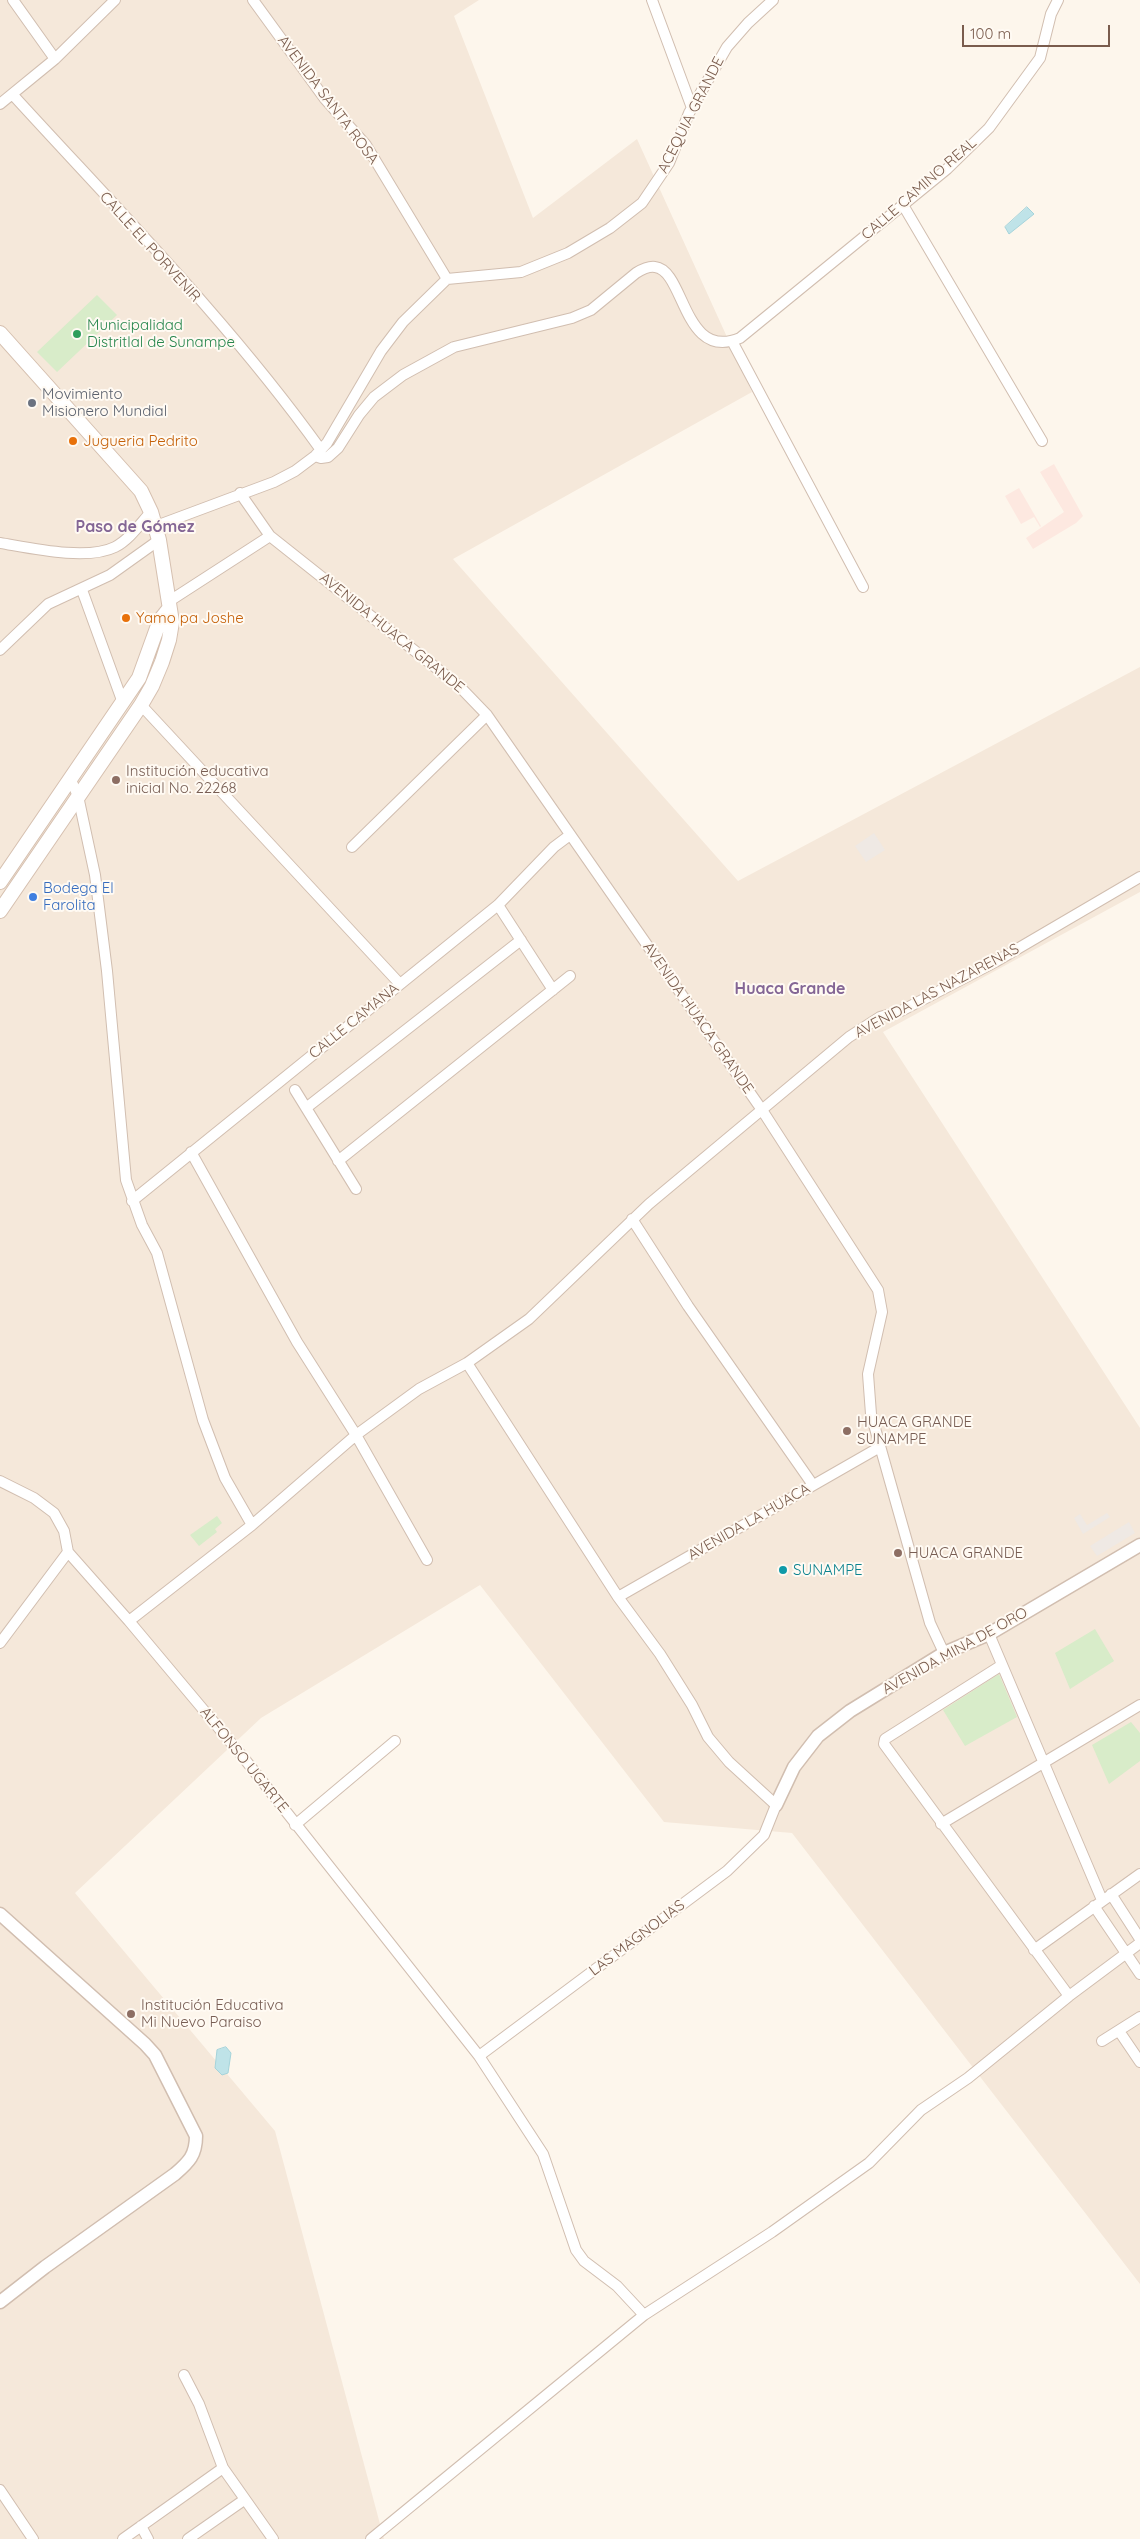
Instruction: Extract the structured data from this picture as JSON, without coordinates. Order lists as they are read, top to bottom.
{
  "streets": {
    "street": [
      "AVENIDA SANTA ROSA",
      "ACEQUIA GRANDE",
      "CALLE CAMINO REAL",
      "CALLE EL PORVENIR",
      "AVENIDA HUACA GRANDE",
      "AVENIDA LAS NAZARENAS",
      "CALLE CAMANA",
      "AVENIDA LA HUACA",
      "AVENIDA MINA DE ORO",
      "ALFONSO UGARTE",
      "LAS MAGNOLIAS"
    ]
  },
  "crossings": [
    ["AVENIDA SANTA ROSA", "ACEQUIA GRANDE"],
    ["AVENIDA HUACA GRANDE", "AVENIDA LAS NAZARENAS"],
    ["AVENIDA HUACA GRANDE", "CALLE CAMANA"],
    ["AVENIDA HUACA GRANDE", "AVENIDA LA HUACA"],
    ["AVENIDA HUACA GRANDE", "AVENIDA MINA DE ORO"],
    ["AVENIDA LAS NAZARENAS", "ALFONSO UGARTE"],
    ["AVENIDA MINA DE ORO", "LAS MAGNOLIAS"],
    ["ALFONSO UGARTE", "LAS MAGNOLIAS"]
  ],
  "districts": ["Paso de Gómez", "Huaca Grande"],
  "places": [
    "Municipalidad Distritlal de Sunampe",
    "Movimiento Misionero Mundial",
    "Jugueria Pedrito",
    "Yamo pa Joshe",
    "Institución educativa inicial No. 22268",
    "Bodega El Farolita",
    "HUACA GRANDE SUNAMPE",
    "HUACA GRANDE",
    "SUNAMPE",
    "Institución Educativa Mi Nuevo Paraiso"
  ],
  "scale_bar": "100 m"
}
